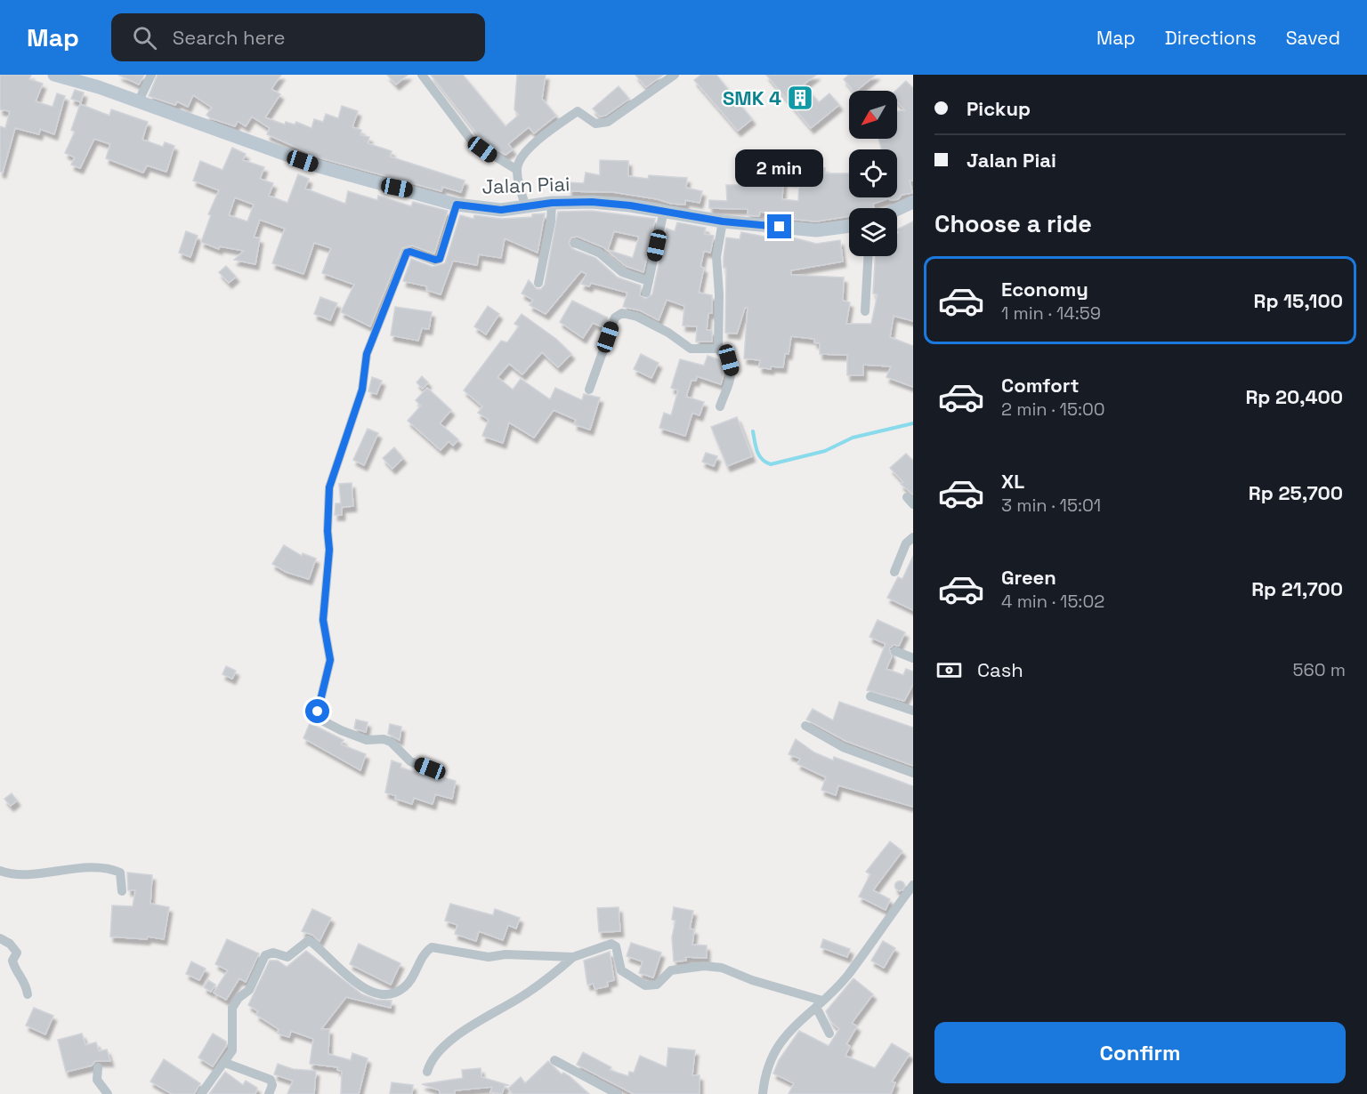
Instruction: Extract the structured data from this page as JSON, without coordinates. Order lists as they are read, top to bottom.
{
  "streets": {
    "street": ["Jalan Piai"]
  },
  "places": {
    "building": ["SMK 4"]
  },
  "north": "bottom left",
  "page": {
    "header": "Map",
    "search": "Search here",
    "nav": ["Map", "Directions", "Saved"],
    "banner": ["Pickup", "Jalan Piai"],
    "bubble": "2 min",
    "heading": "Choose a ride",
    "list": [
      {
        "name": "Economy",
        "note": "1 min · 14:59",
        "value": "Rp 15,100"
      },
      {
        "name": "Comfort",
        "note": "2 min · 15:00",
        "value": "Rp 20,400"
      },
      {
        "name": "XL",
        "note": "3 min · 15:01",
        "value": "Rp 25,700"
      },
      {
        "name": "Green",
        "note": "4 min · 15:02",
        "value": "Rp 21,700"
      }
    ],
    "pay": ["Cash", "560 m"],
    "buttons": "Confirm"
  }
}
